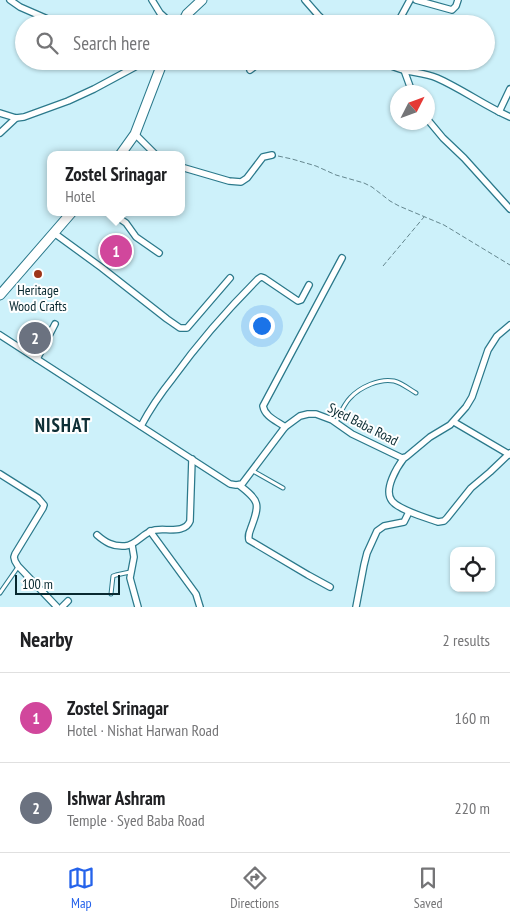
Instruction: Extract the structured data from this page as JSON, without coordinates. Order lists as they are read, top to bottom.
{
  "streets": {
    "street": ["Syed Baba Road"]
  },
  "districts": ["NISHAT"],
  "places": ["Heritage Wood Crafts"],
  "scale_bar": "100 m",
  "north": "top right",
  "page": {
    "search": "Search here",
    "popup": ["Zostel Srinagar", "Hotel"],
    "pins": ["1", "2"],
    "scale": "100 m",
    "heading": ["Nearby", "2 results"],
    "list": [
      {
        "mark": "1",
        "name": "Zostel Srinagar",
        "note": "Hotel · Nishat Harwan Road",
        "value": "160 m"
      },
      {
        "mark": "2",
        "name": "Ishwar Ashram",
        "note": "Temple · Syed Baba Road",
        "value": "220 m"
      }
    ],
    "nav": ["Map", "Directions", "Saved"]
  }
}
